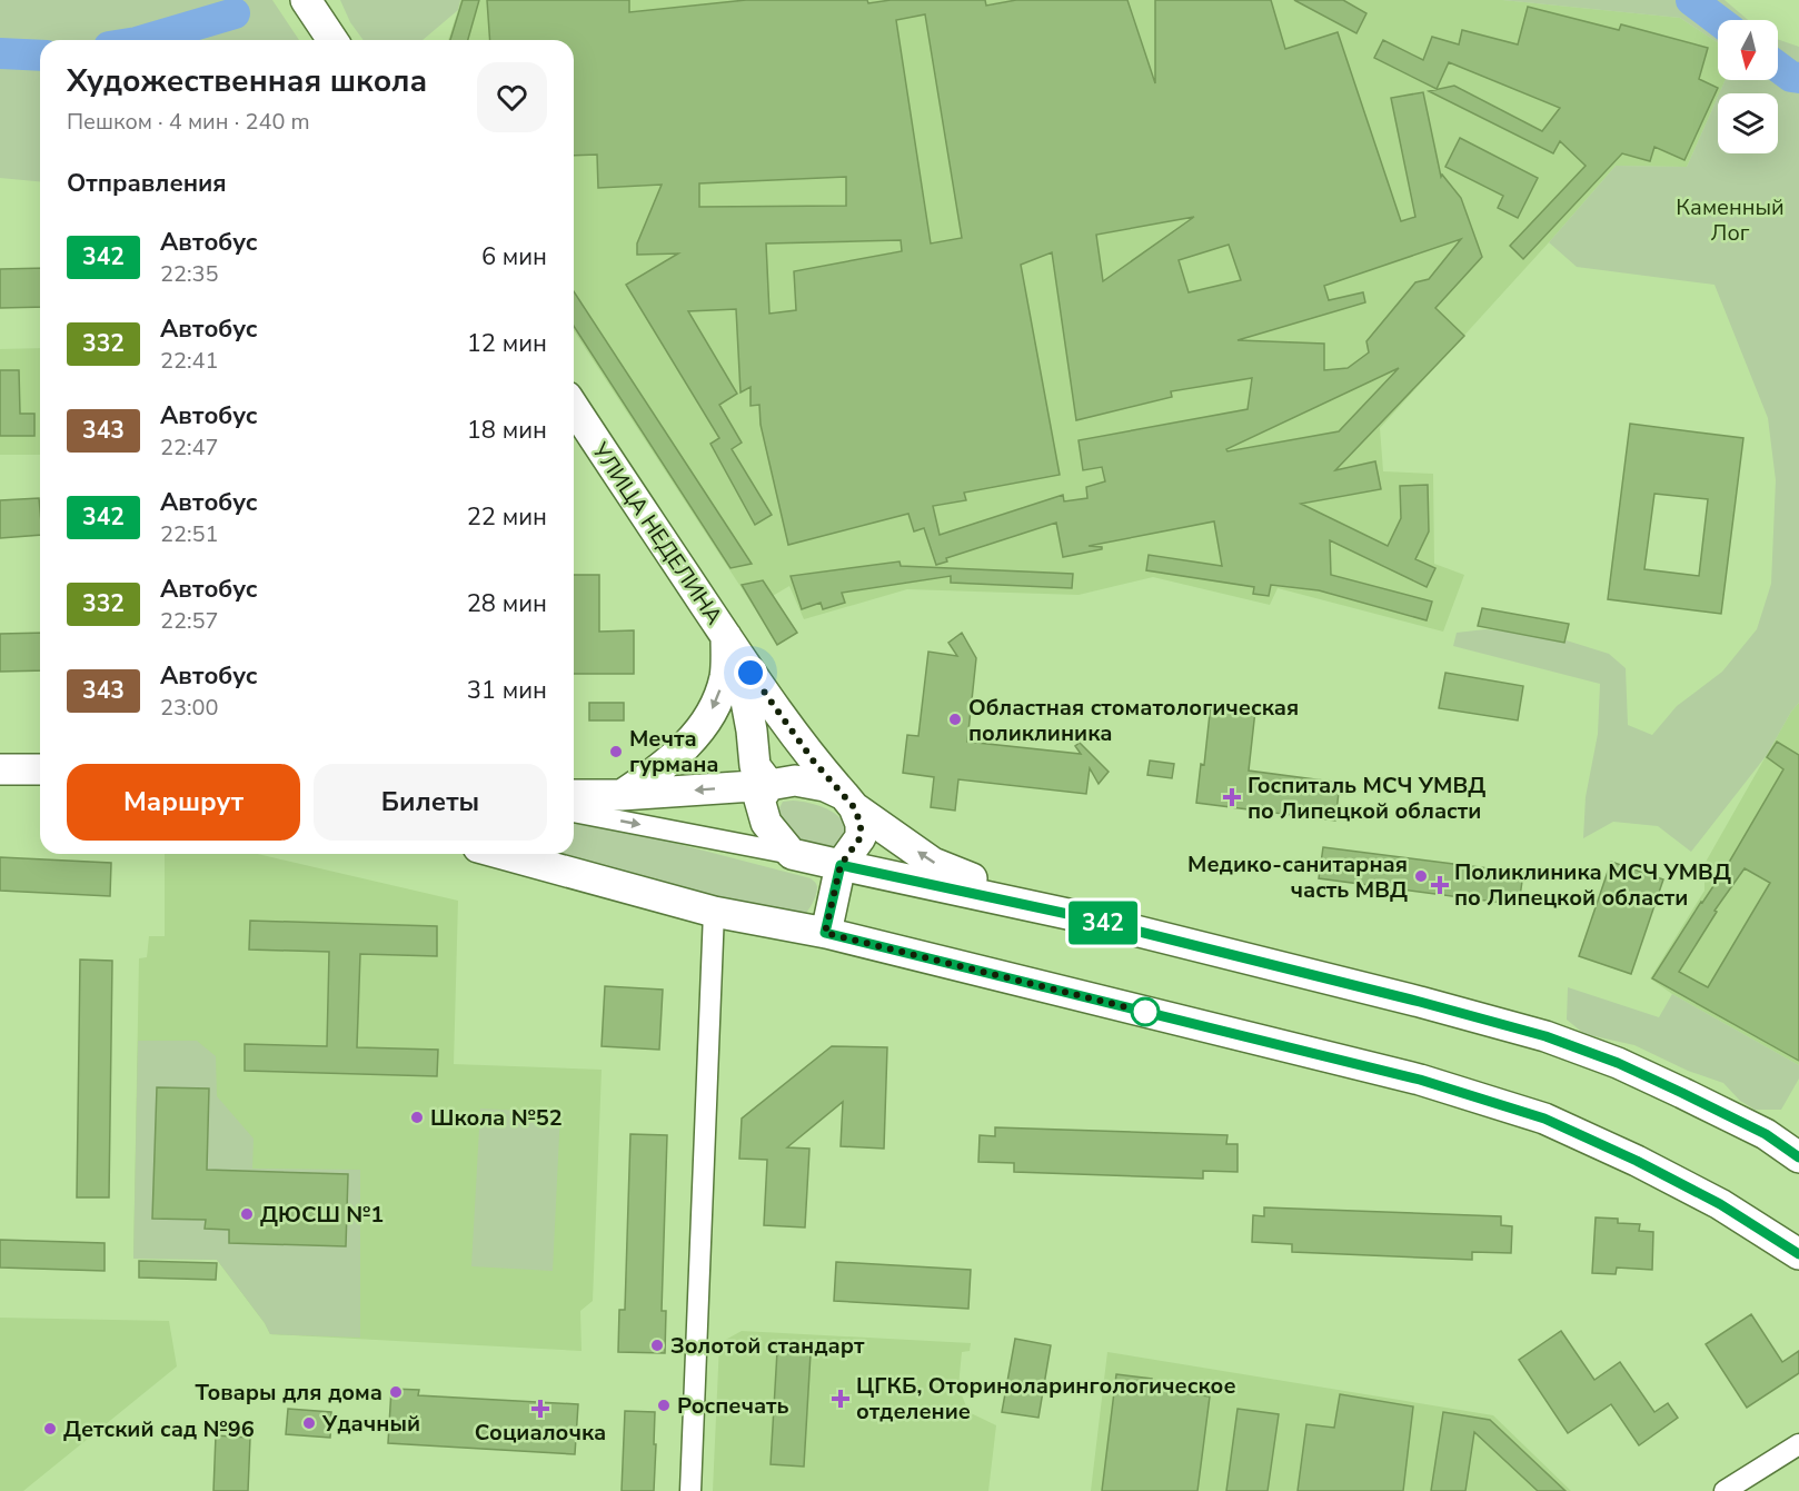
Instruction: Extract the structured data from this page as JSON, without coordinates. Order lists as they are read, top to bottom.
{
  "streets": {
    "main road": ["УЛИЦА НЕДЕЛИНА"]
  },
  "parks": ["Каменный Лог"],
  "places": {
    "other": [
      "Областная стоматологическая поликлиника",
      "Мечта гурмана",
      "Медико-санитарная часть МВД",
      "Школа №52",
      "ДЮСШ №1",
      "Золотой стандарт",
      "Товары для дома",
      "Роспечать",
      "Удачный",
      "Детский сад №96"
    ],
    "health": [
      "Госпиталь МСЧ УМВД по Липецкой области",
      "Поликлиника МСЧ УМВД по Липецкой области",
      "ЦГКБ, Оториноларингологическое отделение",
      "Социалочка"
    ]
  },
  "lines": ["bus line 342"],
  "north": "bottom",
  "page": {
    "on_map": "342",
    "heading": [
      ["Художественная школа", "Пешком · 4 мин · 240 m"],
      "Отправления"
    ],
    "list": [
      {
        "mark": "342",
        "name": "Автобус",
        "note": "22:35",
        "value": "6 мин"
      },
      {
        "mark": "332",
        "name": "Автобус",
        "note": "22:41",
        "value": "12 мин"
      },
      {
        "mark": "343",
        "name": "Автобус",
        "note": "22:47",
        "value": "18 мин"
      },
      {
        "mark": "342",
        "name": "Автобус",
        "note": "22:51",
        "value": "22 мин"
      },
      {
        "mark": "332",
        "name": "Автобус",
        "note": "22:57",
        "value": "28 мин"
      },
      {
        "mark": "343",
        "name": "Автобус",
        "note": "23:00",
        "value": "31 мин"
      }
    ],
    "buttons": ["Маршрут", "Билеты"]
  }
}
